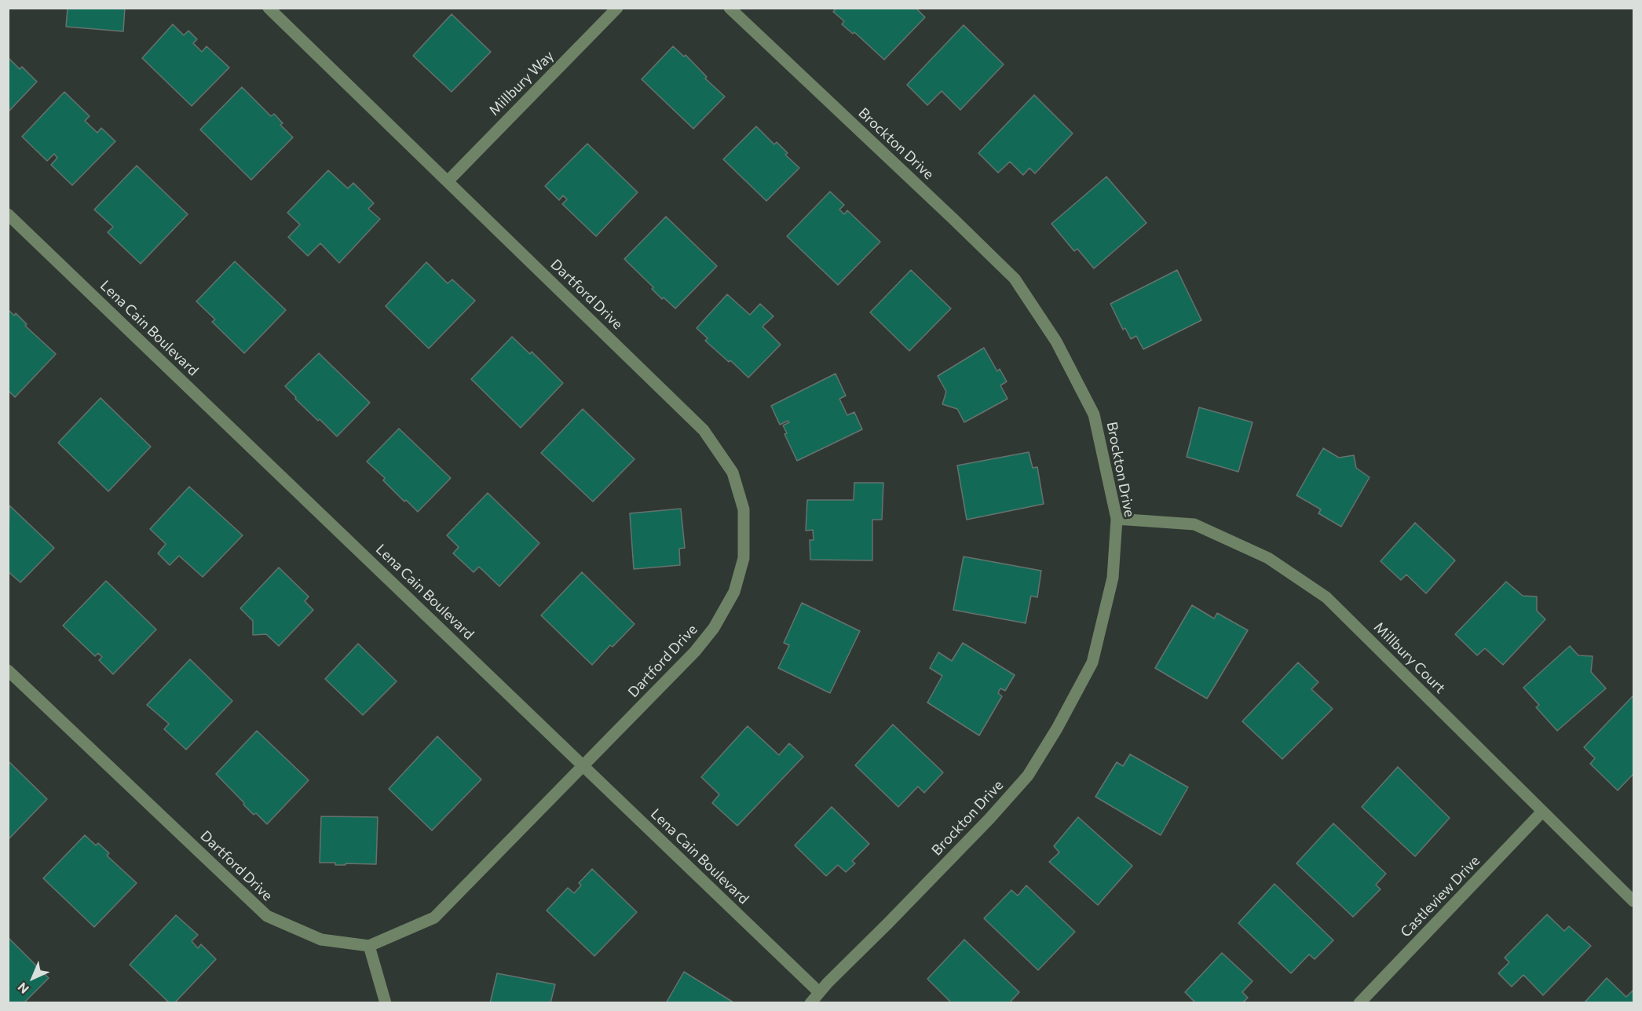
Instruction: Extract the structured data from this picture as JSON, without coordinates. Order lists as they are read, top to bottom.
{
  "streets": {
    "street": [
      "Millbury Way",
      "Brockton Drive",
      "Dartford Drive",
      "Lena Cain Boulevard",
      "Millbury Court",
      "Castleview Drive"
    ]
  },
  "crossings": [
    ["Millbury Way", "Dartford Drive"],
    ["Brockton Drive", "Lena Cain Boulevard"],
    ["Brockton Drive", "Millbury Court"],
    ["Dartford Drive", "Lena Cain Boulevard"],
    ["Millbury Court", "Castleview Drive"]
  ],
  "north": "bottom left"
}
